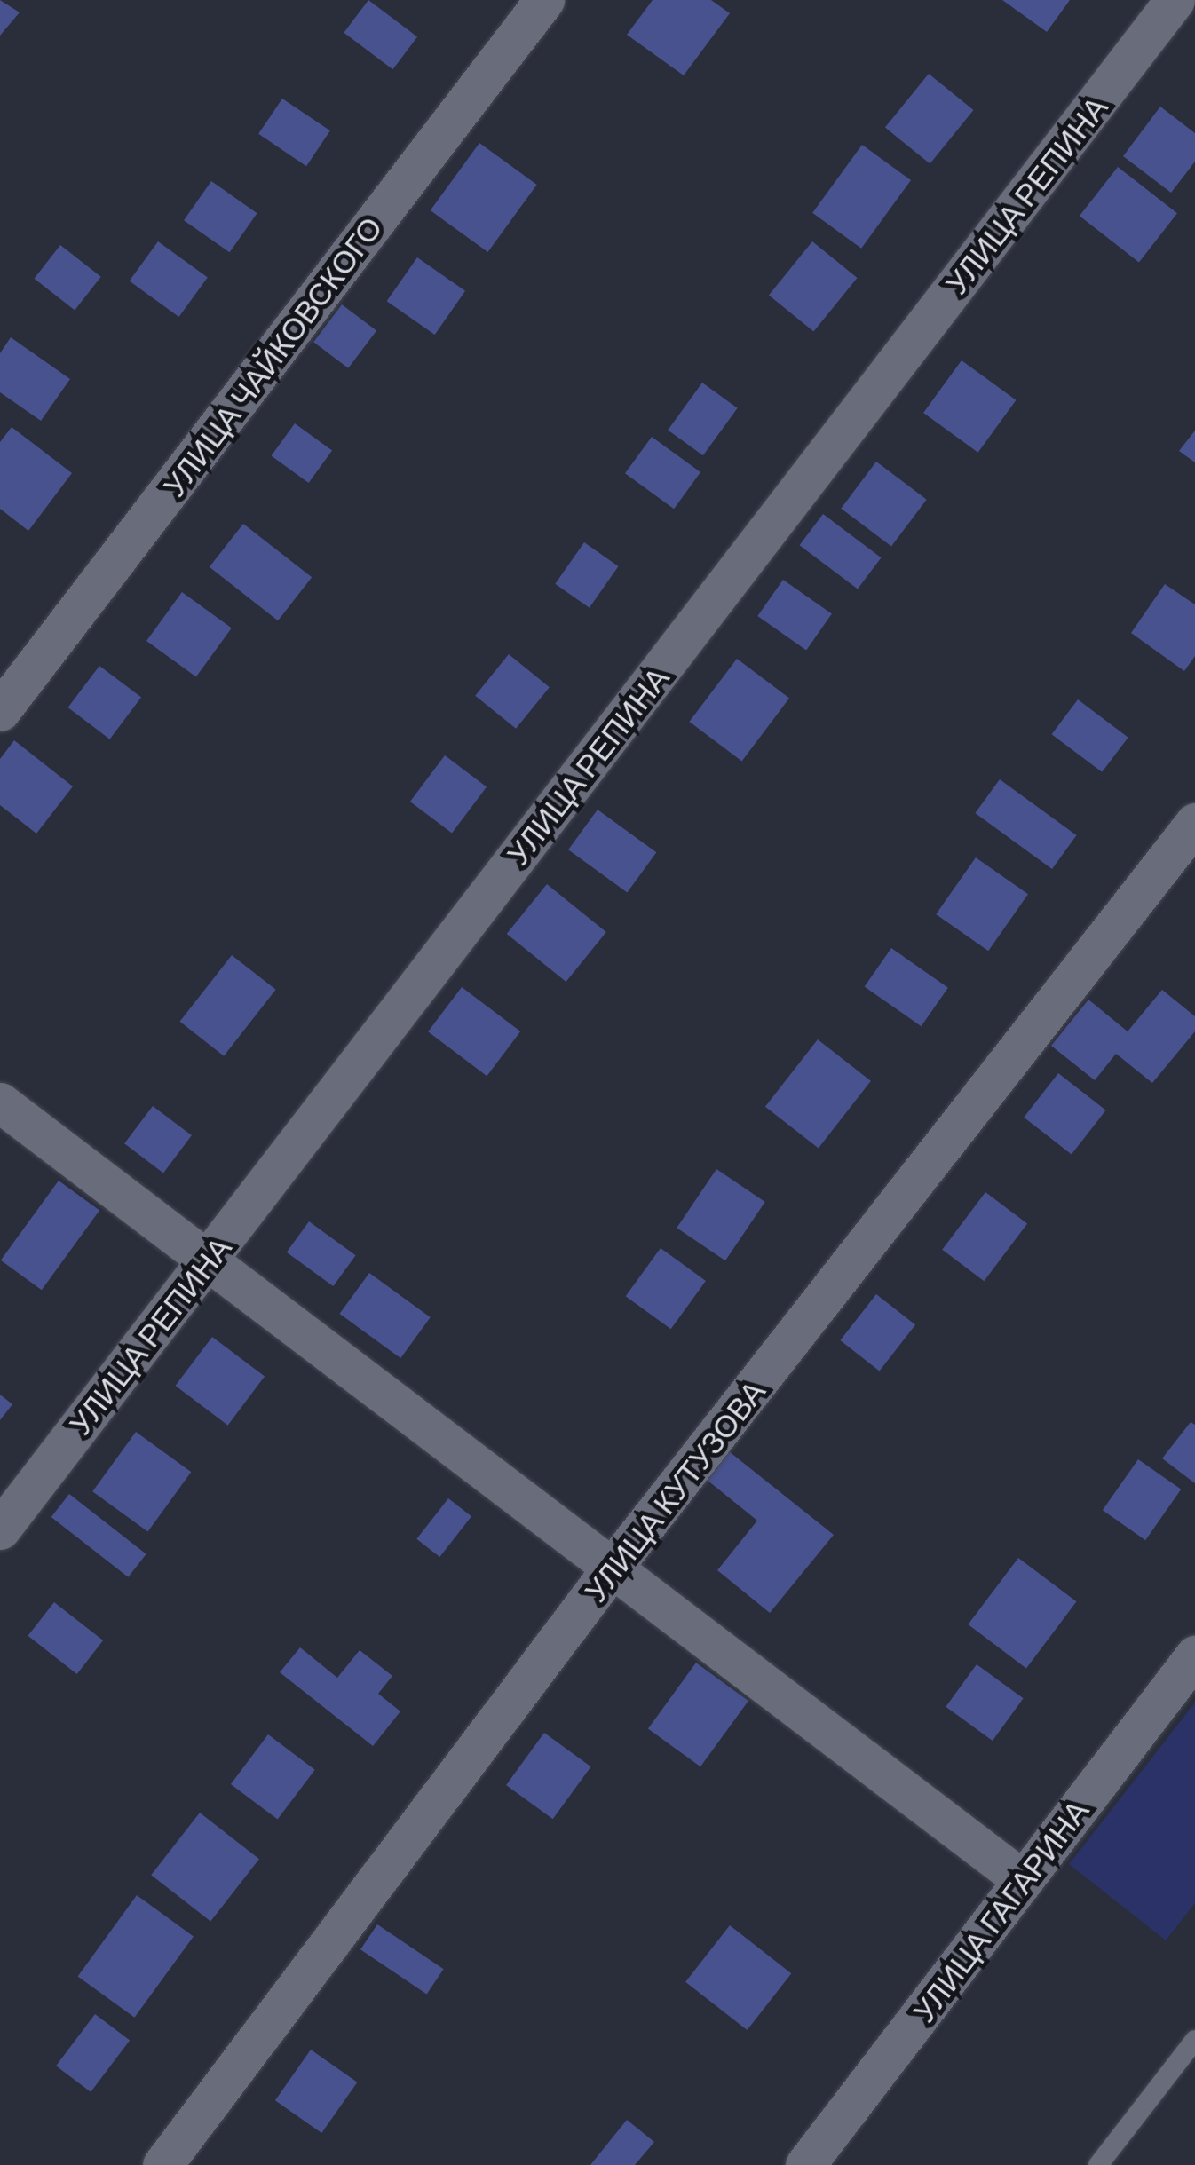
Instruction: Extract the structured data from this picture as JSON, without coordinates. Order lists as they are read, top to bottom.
{
  "streets": {
    "street": [
      "УЛИЦА РЕПИНА",
      "УЛИЦА ЧАЙКОВСКОГО",
      "УЛИЦА КУТУЗОВА",
      "УЛИЦА ГАГАРИНА"
    ]
  }
}
